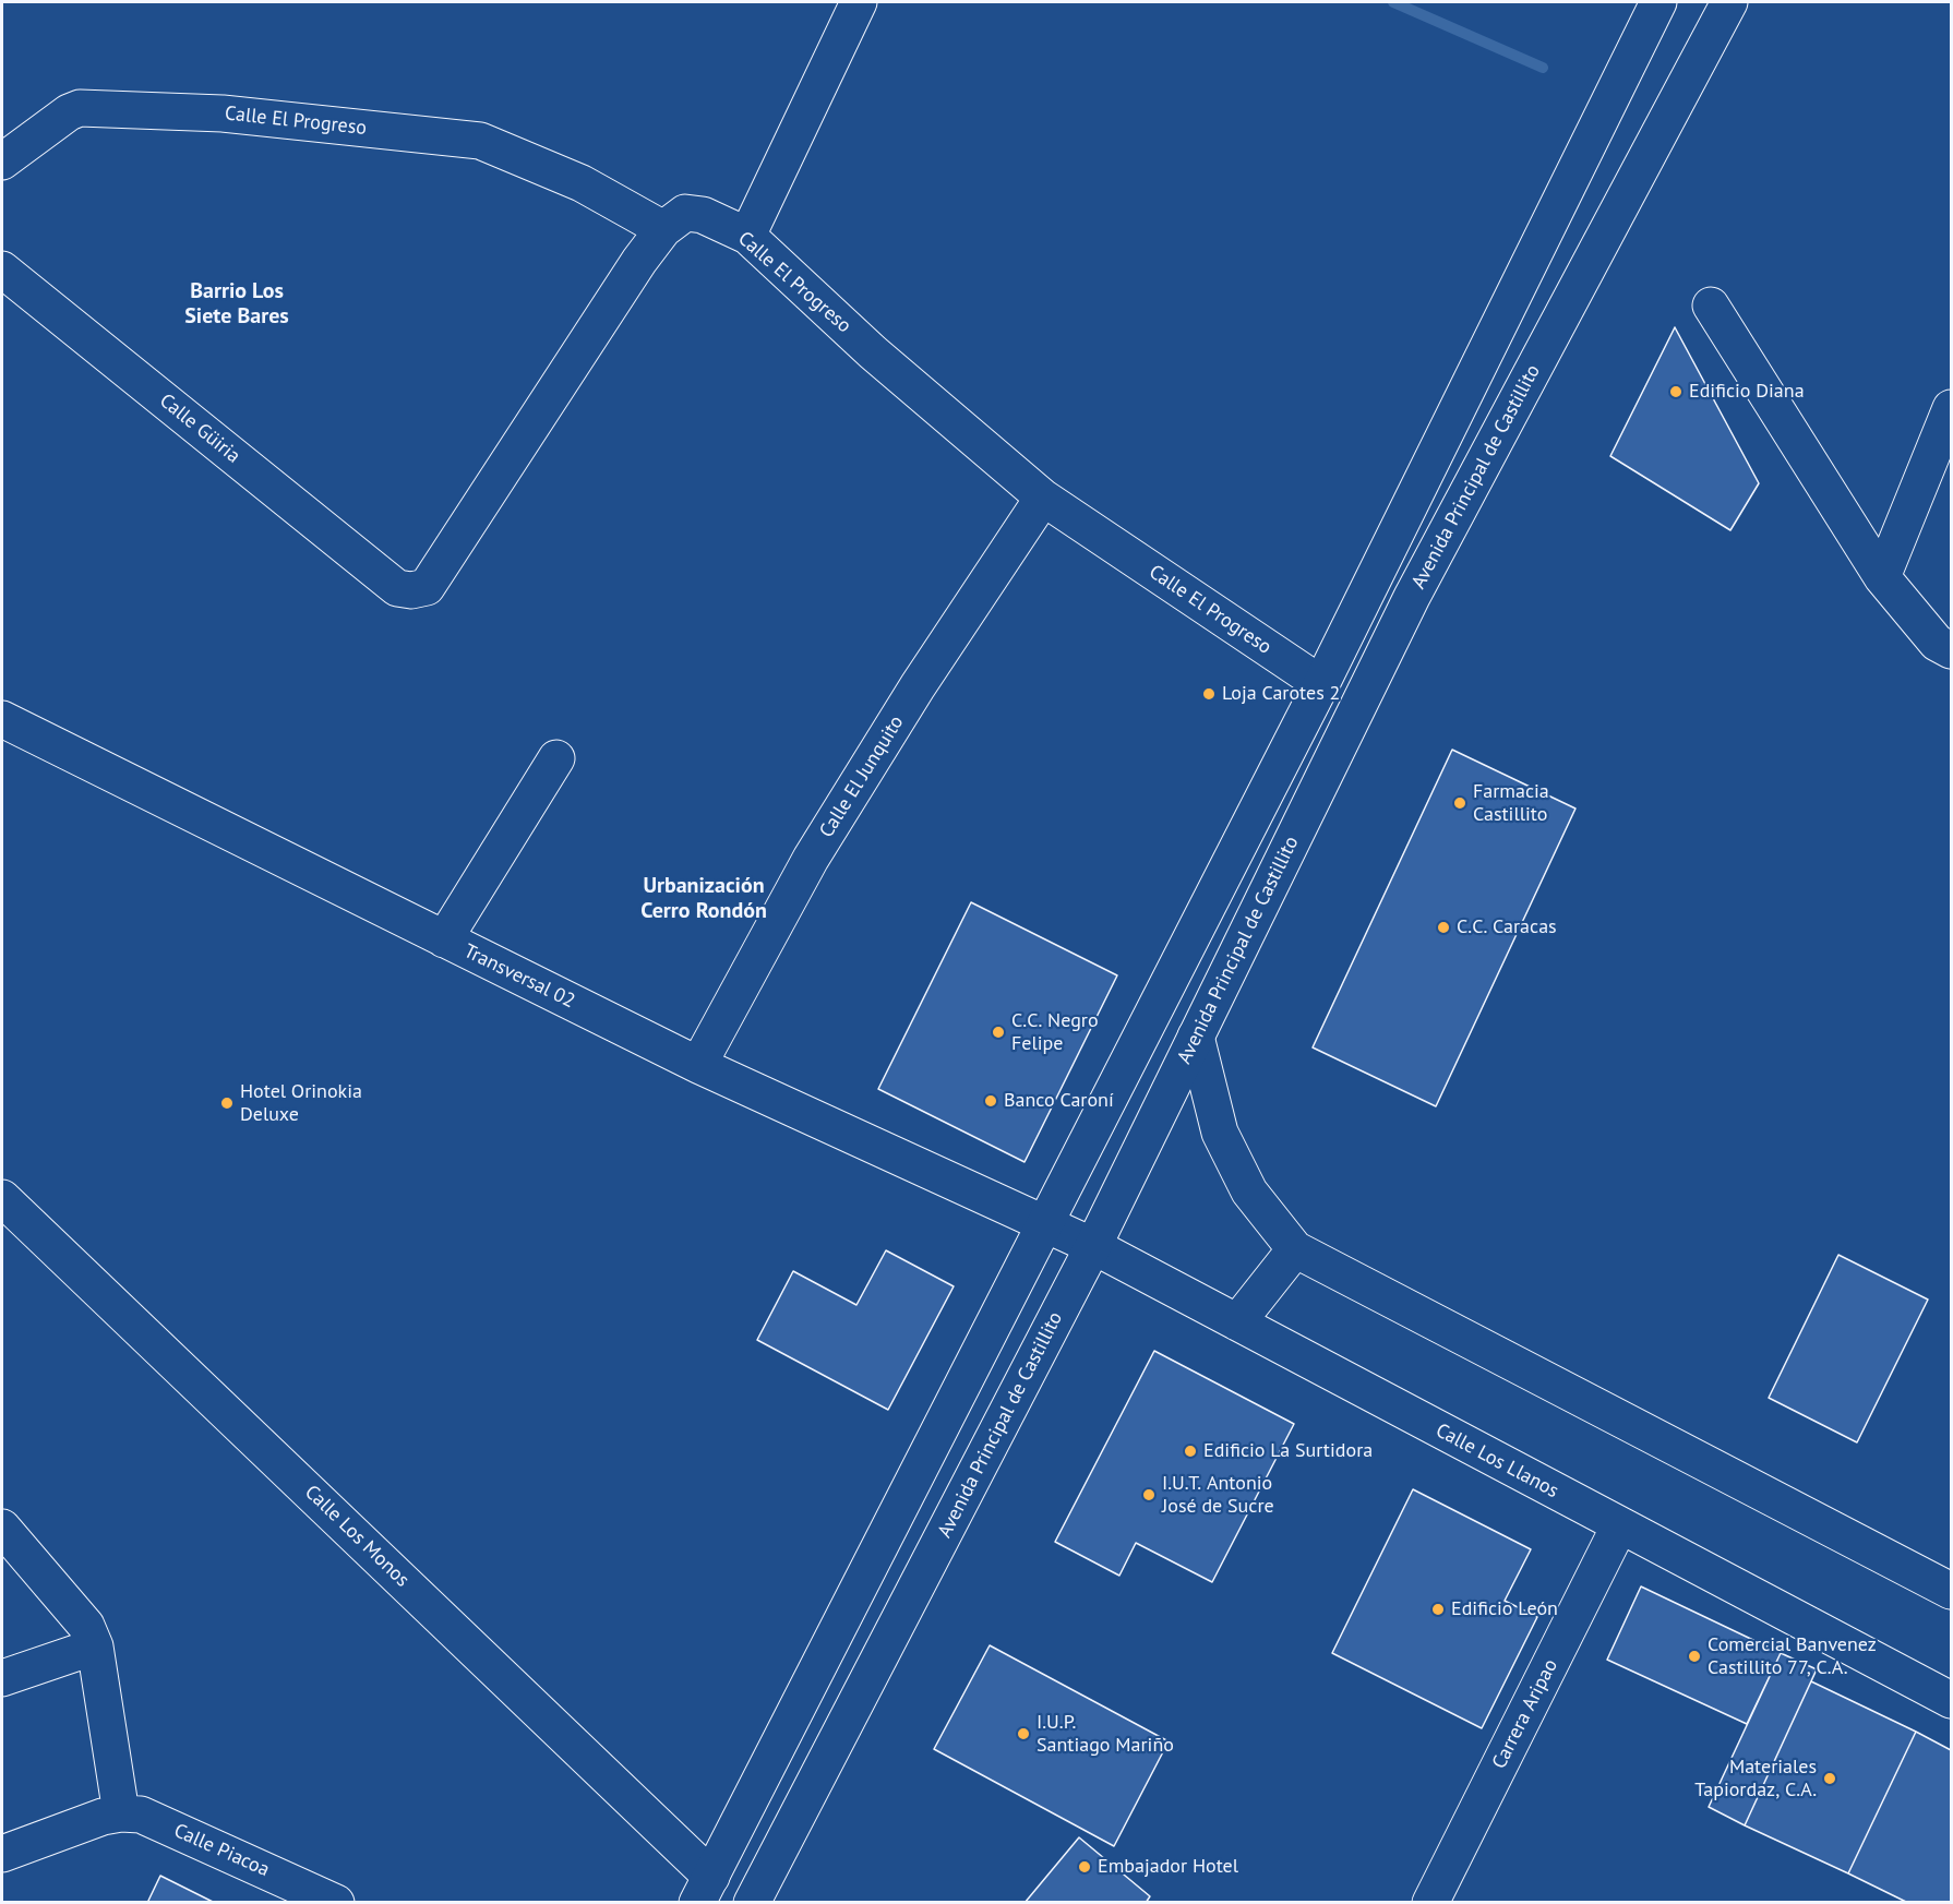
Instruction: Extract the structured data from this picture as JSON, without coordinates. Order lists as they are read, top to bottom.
{
  "streets": {
    "street": [
      "Calle El Progreso",
      "Calle Güiria",
      "Avenida Principal de Castillito",
      "Calle El Junquito",
      "Transversal 02",
      "Calle Los Llanos",
      "Calle Los Monos",
      "Carrera Aripao",
      "Calle Piacoa"
    ]
  },
  "crossings": [
    ["Calle El Progreso", "Calle Güiria"],
    ["Calle El Progreso", "Calle El Junquito"],
    ["Avenida Principal de Castillito", "Calle Los Llanos"],
    ["Calle El Junquito", "Transversal 02"],
    ["Transversal 02", "Calle Los Llanos"],
    ["Calle Los Llanos", "Carrera Aripao"]
  ],
  "districts": ["Barrio Los Siete Bares", "Urbanización Cerro Rondón"],
  "places": [
    "Edificio Diana",
    "Loja Carotes 2",
    "Farmacia Castillito",
    "C.C. Caracas",
    "C.C. Negro Felipe",
    "Banco Caroní",
    "Hotel Orinokia Deluxe",
    "Edificio La Surtidora",
    "I.U.T. Antonio José de Sucre",
    "Edificio León",
    "Comercial Banvenez Castillito 77, C.A.",
    "I.U.P. Santiago Mariño",
    "Materiales Tapiordaz, C.A.",
    "Embajador Hotel"
  ]
}
